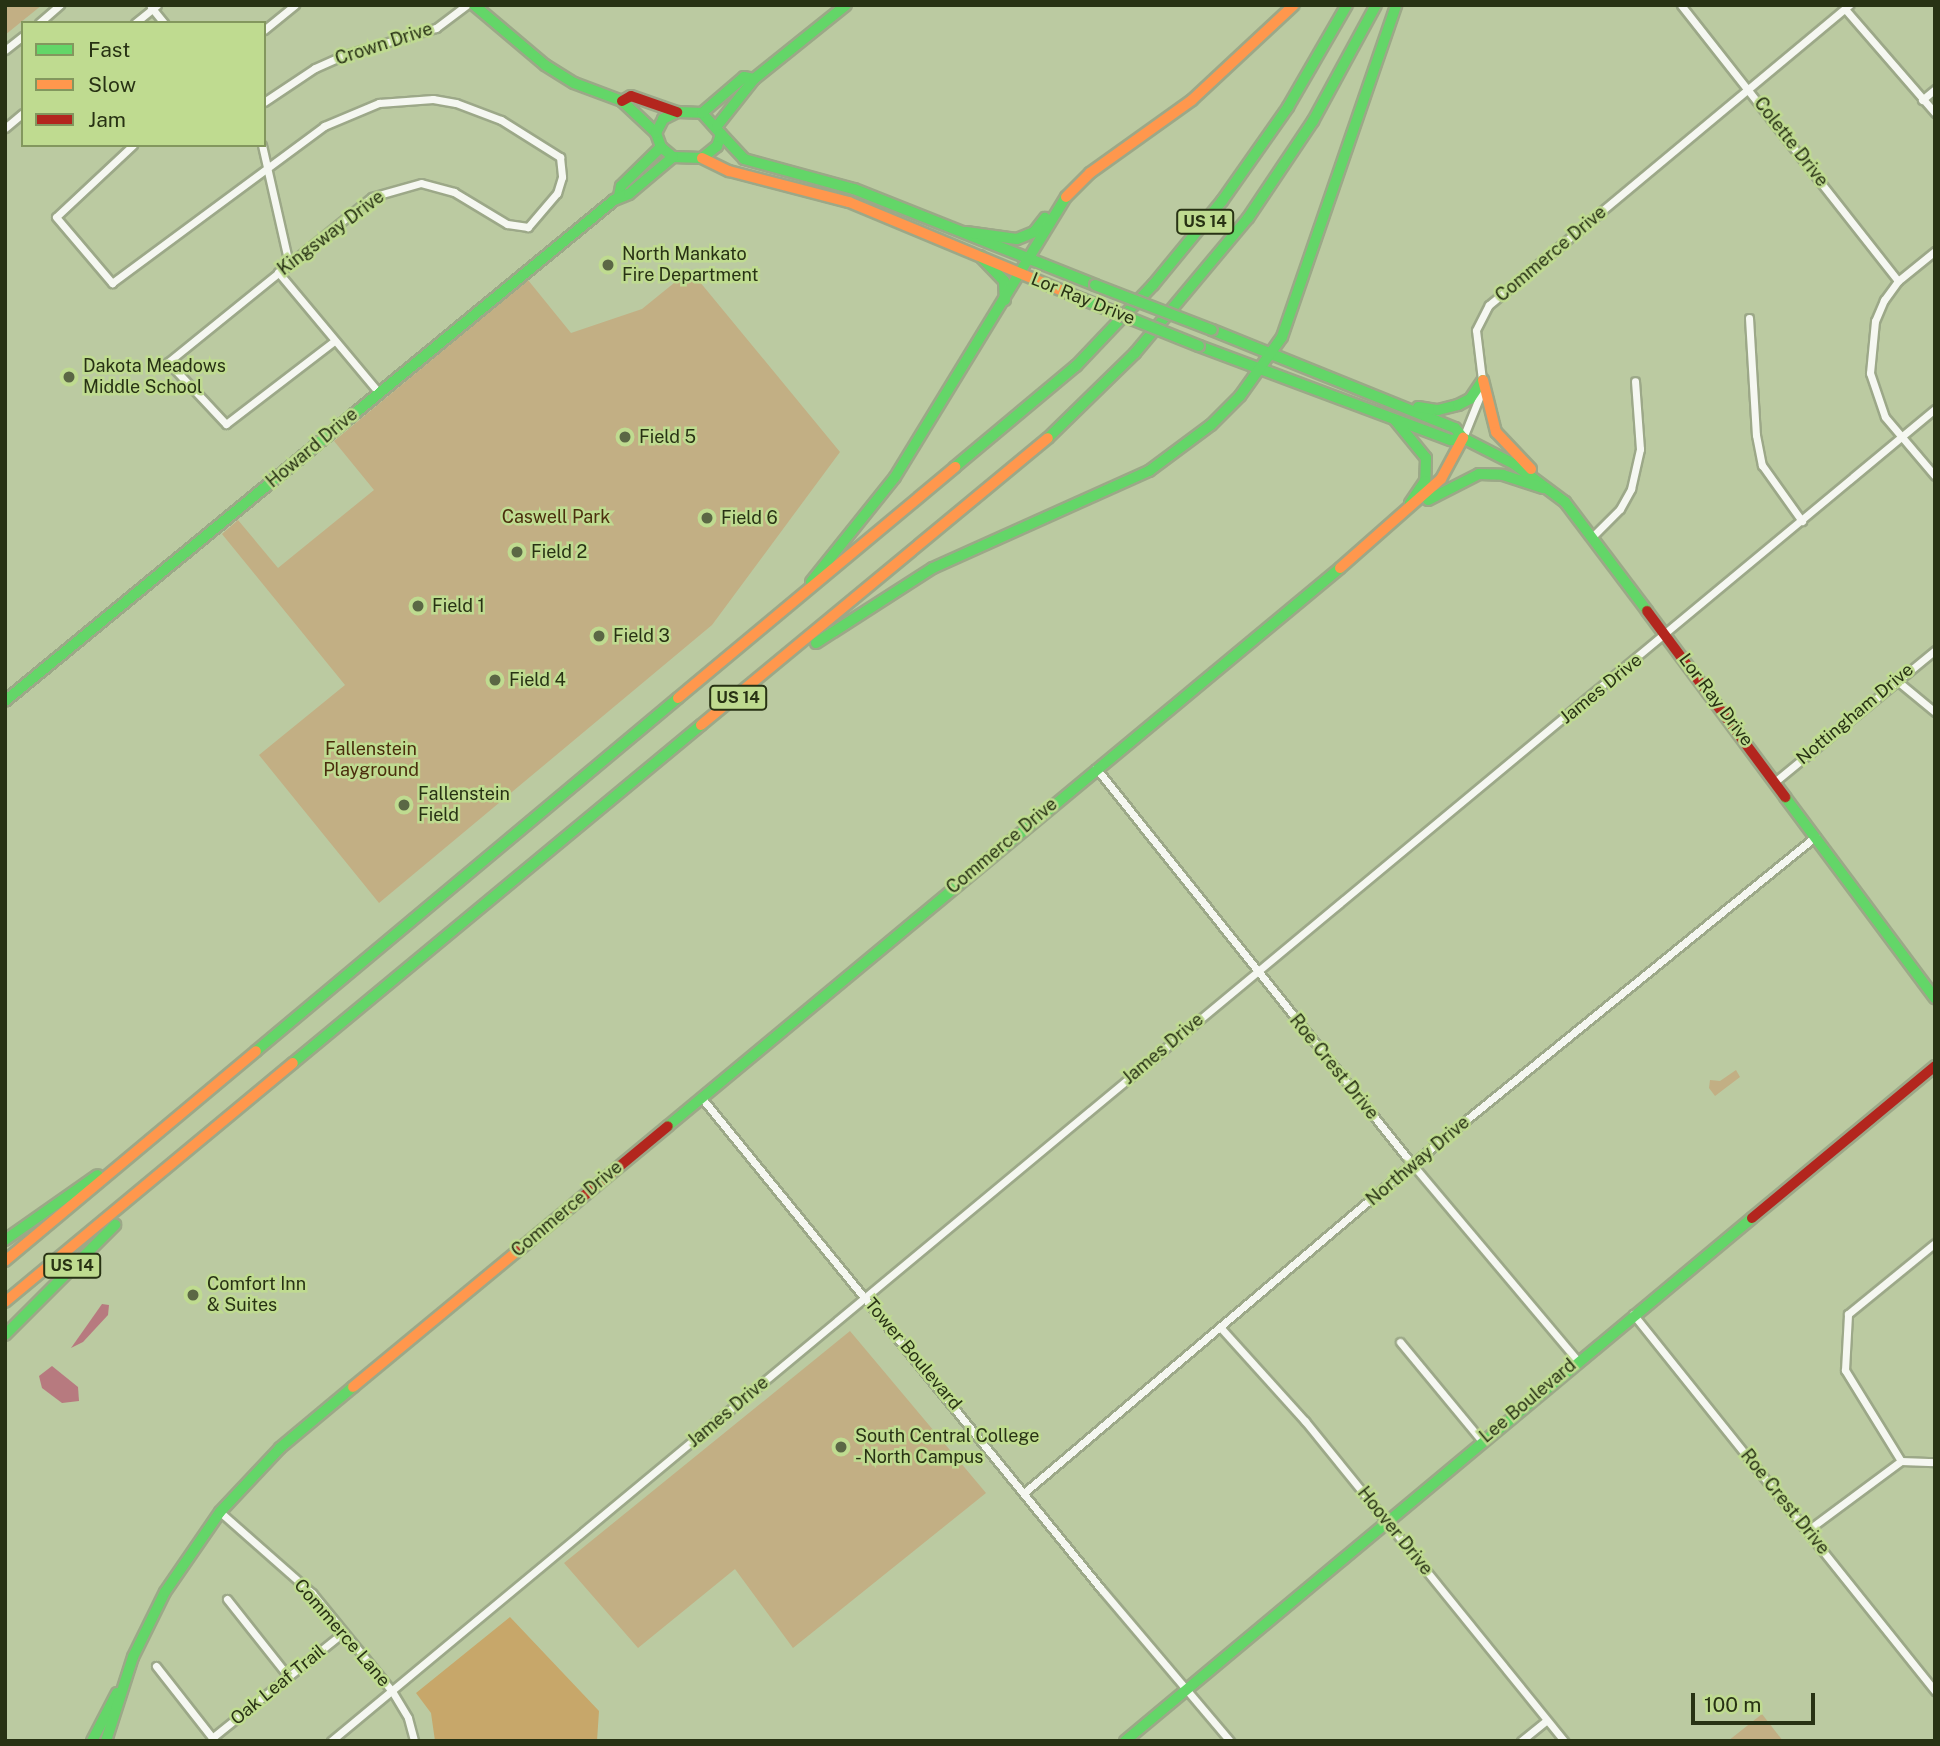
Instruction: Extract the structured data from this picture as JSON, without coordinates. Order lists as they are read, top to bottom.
{
  "streets": {
    "main road": [
      "US 14",
      "Commerce Drive",
      "Lor Ray Drive",
      "Howard Drive",
      "Lee Boulevard"
    ],
    "street": [
      "Crown Drive",
      "Colette Drive",
      "Kingsway Drive",
      "James Drive",
      "Nottingham Drive",
      "Roe Crest Drive",
      "Northway Drive",
      "Tower Boulevard",
      "Hoover Drive",
      "Commerce Lane",
      "Oak Leaf Trail"
    ]
  },
  "crossings": [
    ["Colette Drive", "Commerce Drive"],
    ["Commerce Drive", "Lor Ray Drive"],
    ["Commerce Drive", "Roe Crest Drive"],
    ["Commerce Drive", "Tower Boulevard"],
    ["Commerce Drive", "Commerce Lane"],
    ["Lor Ray Drive", "Howard Drive"],
    ["Lor Ray Drive", "James Drive"],
    ["Lor Ray Drive", "Nottingham Drive"],
    ["Lor Ray Drive", "Northway Drive"],
    ["James Drive", "Roe Crest Drive"],
    ["James Drive", "Tower Boulevard"],
    ["James Drive", "Commerce Lane"],
    ["Roe Crest Drive", "Northway Drive"],
    ["Roe Crest Drive", "Lee Boulevard"],
    ["Northway Drive", "Tower Boulevard"],
    ["Northway Drive", "Hoover Drive"],
    ["Tower Boulevard", "Lee Boulevard"],
    ["Lee Boulevard", "Hoover Drive"],
    ["Commerce Lane", "Oak Leaf Trail"]
  ],
  "parks": ["Caswell Park", "Fallenstein Playground"],
  "places": [
    "North Mankato Fire Department",
    "Dakota Meadows Middle School",
    "Field 5",
    "Field 6",
    "Field 2",
    "Field 1",
    "Field 3",
    "Field 4",
    "Fallenstein Field",
    "Comfort Inn & Suites",
    "South Central College - North Campus"
  ],
  "legend": ["Fast", "Slow", "Jam"],
  "scale_bar": "100 m"
}
